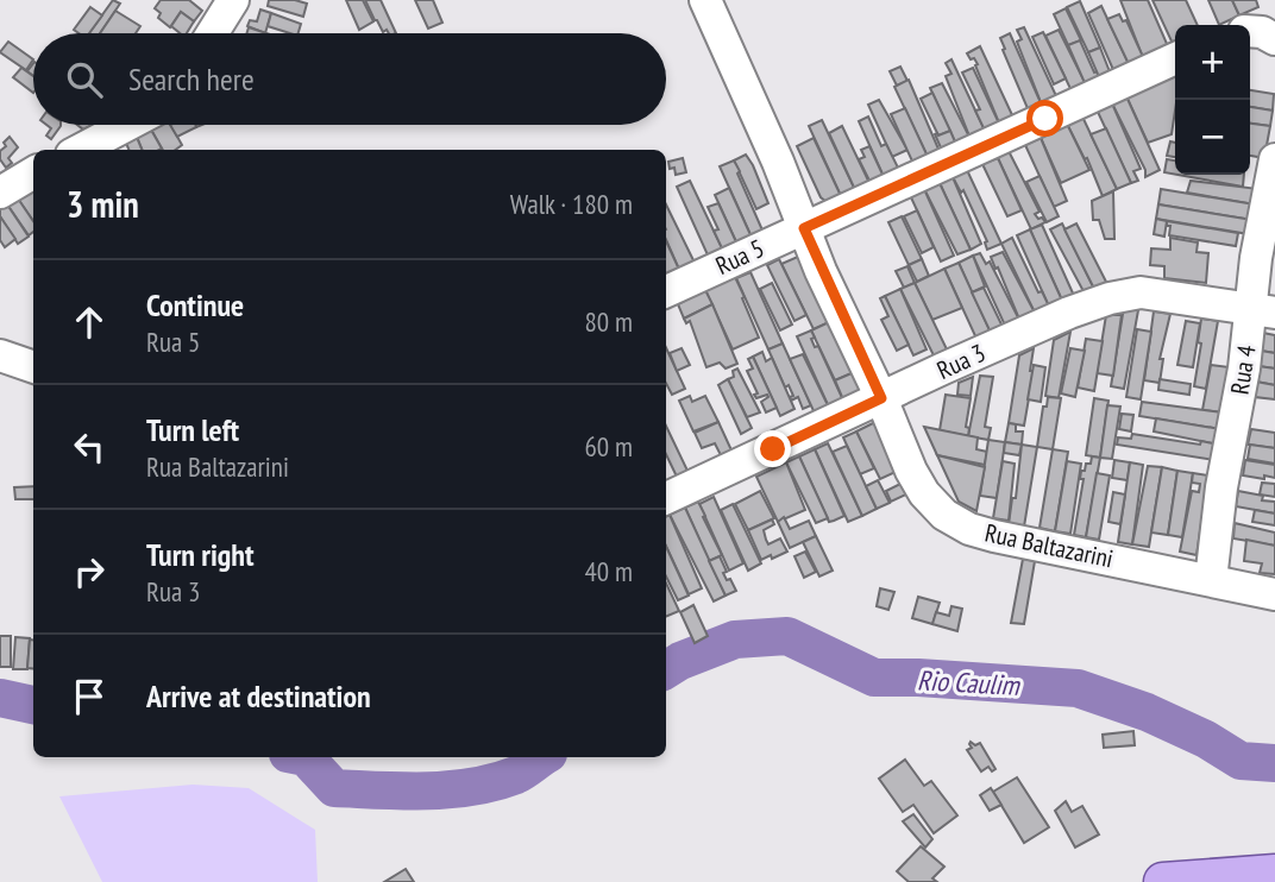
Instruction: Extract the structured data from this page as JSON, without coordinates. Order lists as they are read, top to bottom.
{
  "streets": {
    "street": [
      "Rua 5",
      "Rua 3",
      "Rua 4",
      "Rua Baltazarini"
    ]
  },
  "crossings": [
    ["Rua 5", "Rua Baltazarini"],
    ["Rua 3", "Rua 4"],
    ["Rua 3", "Rua Baltazarini"],
    ["Rua 4", "Rua Baltazarini"]
  ],
  "water": ["Rio Caulim"],
  "page": {
    "map_buttons": ["+", "−"],
    "search": "Search here",
    "heading": ["3 min", "Walk · 180 m"],
    "list": [
      ["Continue", "Rua 5", "80 m"],
      ["Turn left", "Rua Baltazarini", "60 m"],
      ["Turn right", "Rua 3", "40 m"],
      "Arrive at destination"
    ]
  }
}
